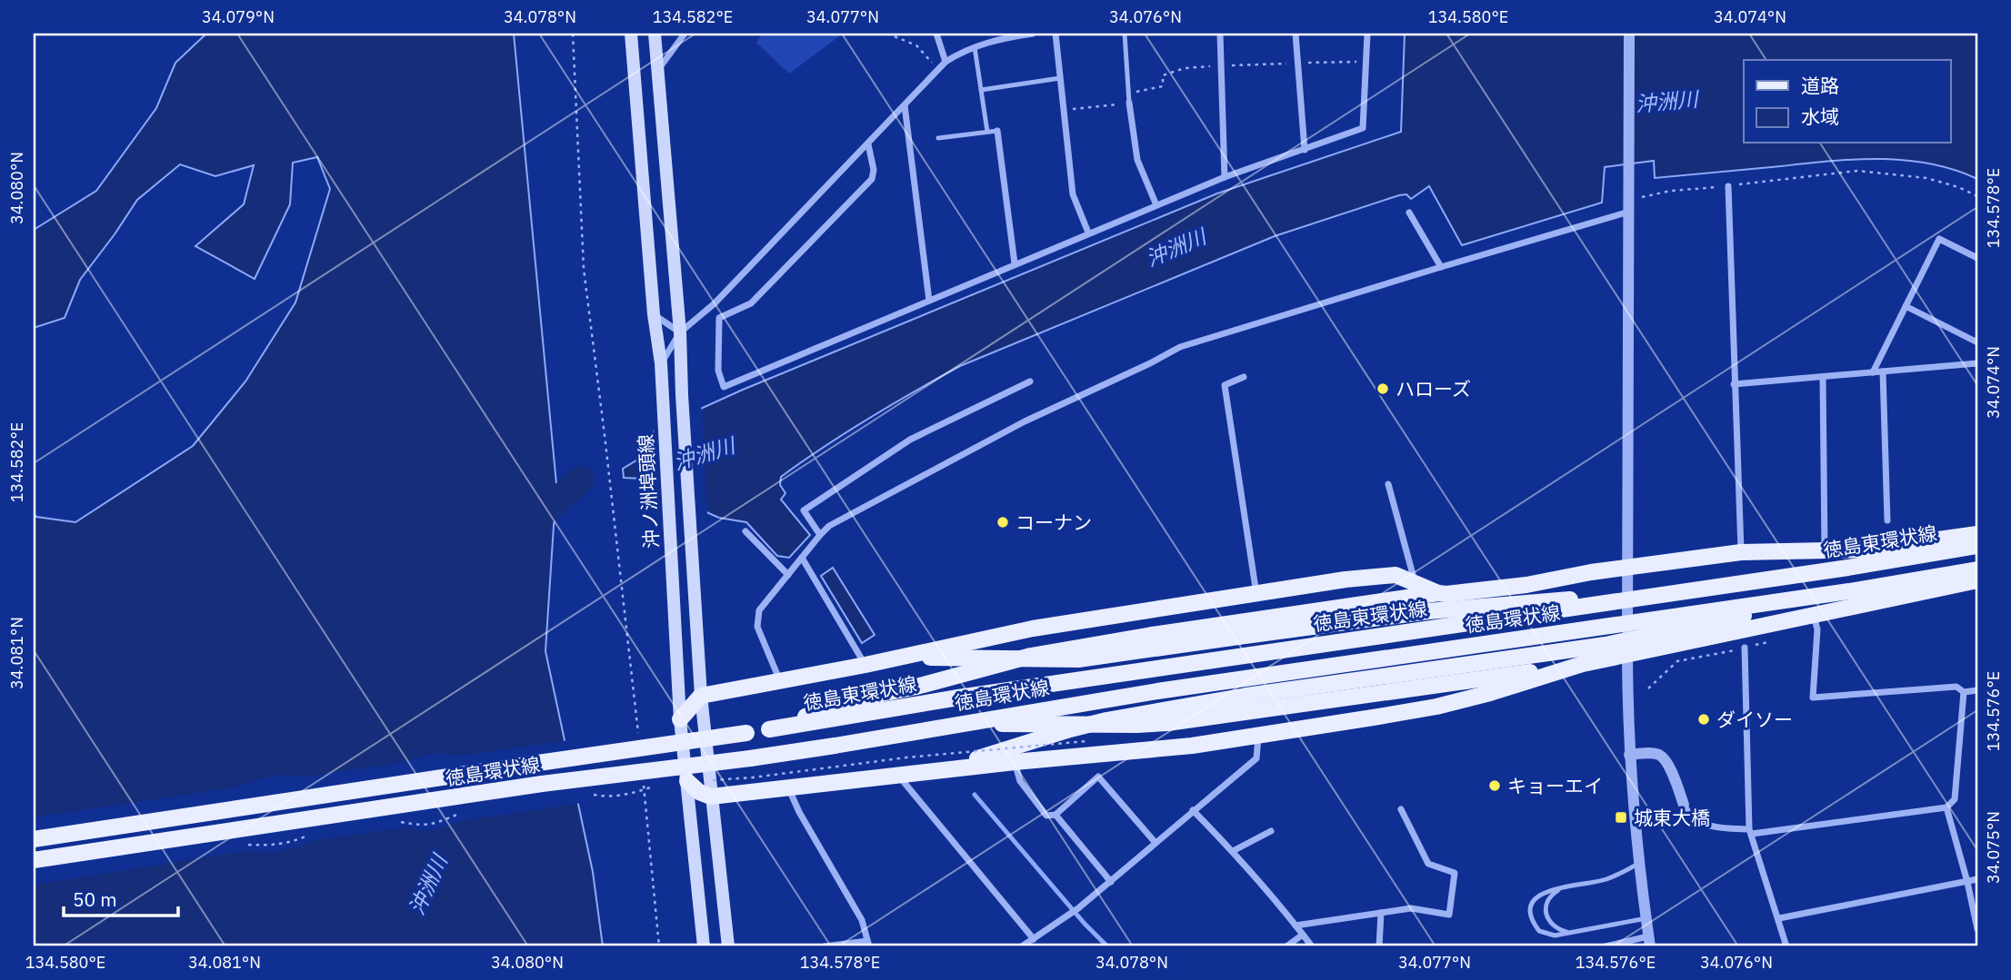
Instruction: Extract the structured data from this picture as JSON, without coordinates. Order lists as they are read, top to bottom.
{
  "streets": {
    "main road": ["沖ノ洲埠頭線", "徳島東環状線", "徳島環状線"]
  },
  "crossings": [
    ["沖ノ洲埠頭線", "徳島環状線"],
    ["徳島東環状線", "徳島環状線"]
  ],
  "water": ["沖洲川"],
  "places": {
    "other": [
      "ハローズ",
      "コーナン",
      "ダイソー",
      "キョーエイ"
    ],
    "transit": ["城東大橋"]
  },
  "legend": ["道路", "水域"],
  "scale_bar": "50 m",
  "coordinates": [
    "34.079°N",
    "34.078°N",
    "134.582°E",
    "34.077°N",
    "34.076°N",
    "134.580°E",
    "34.074°N",
    "34.080°N",
    "134.578°E",
    "34.081°N",
    "134.576°E",
    "34.075°N"
  ]
}
